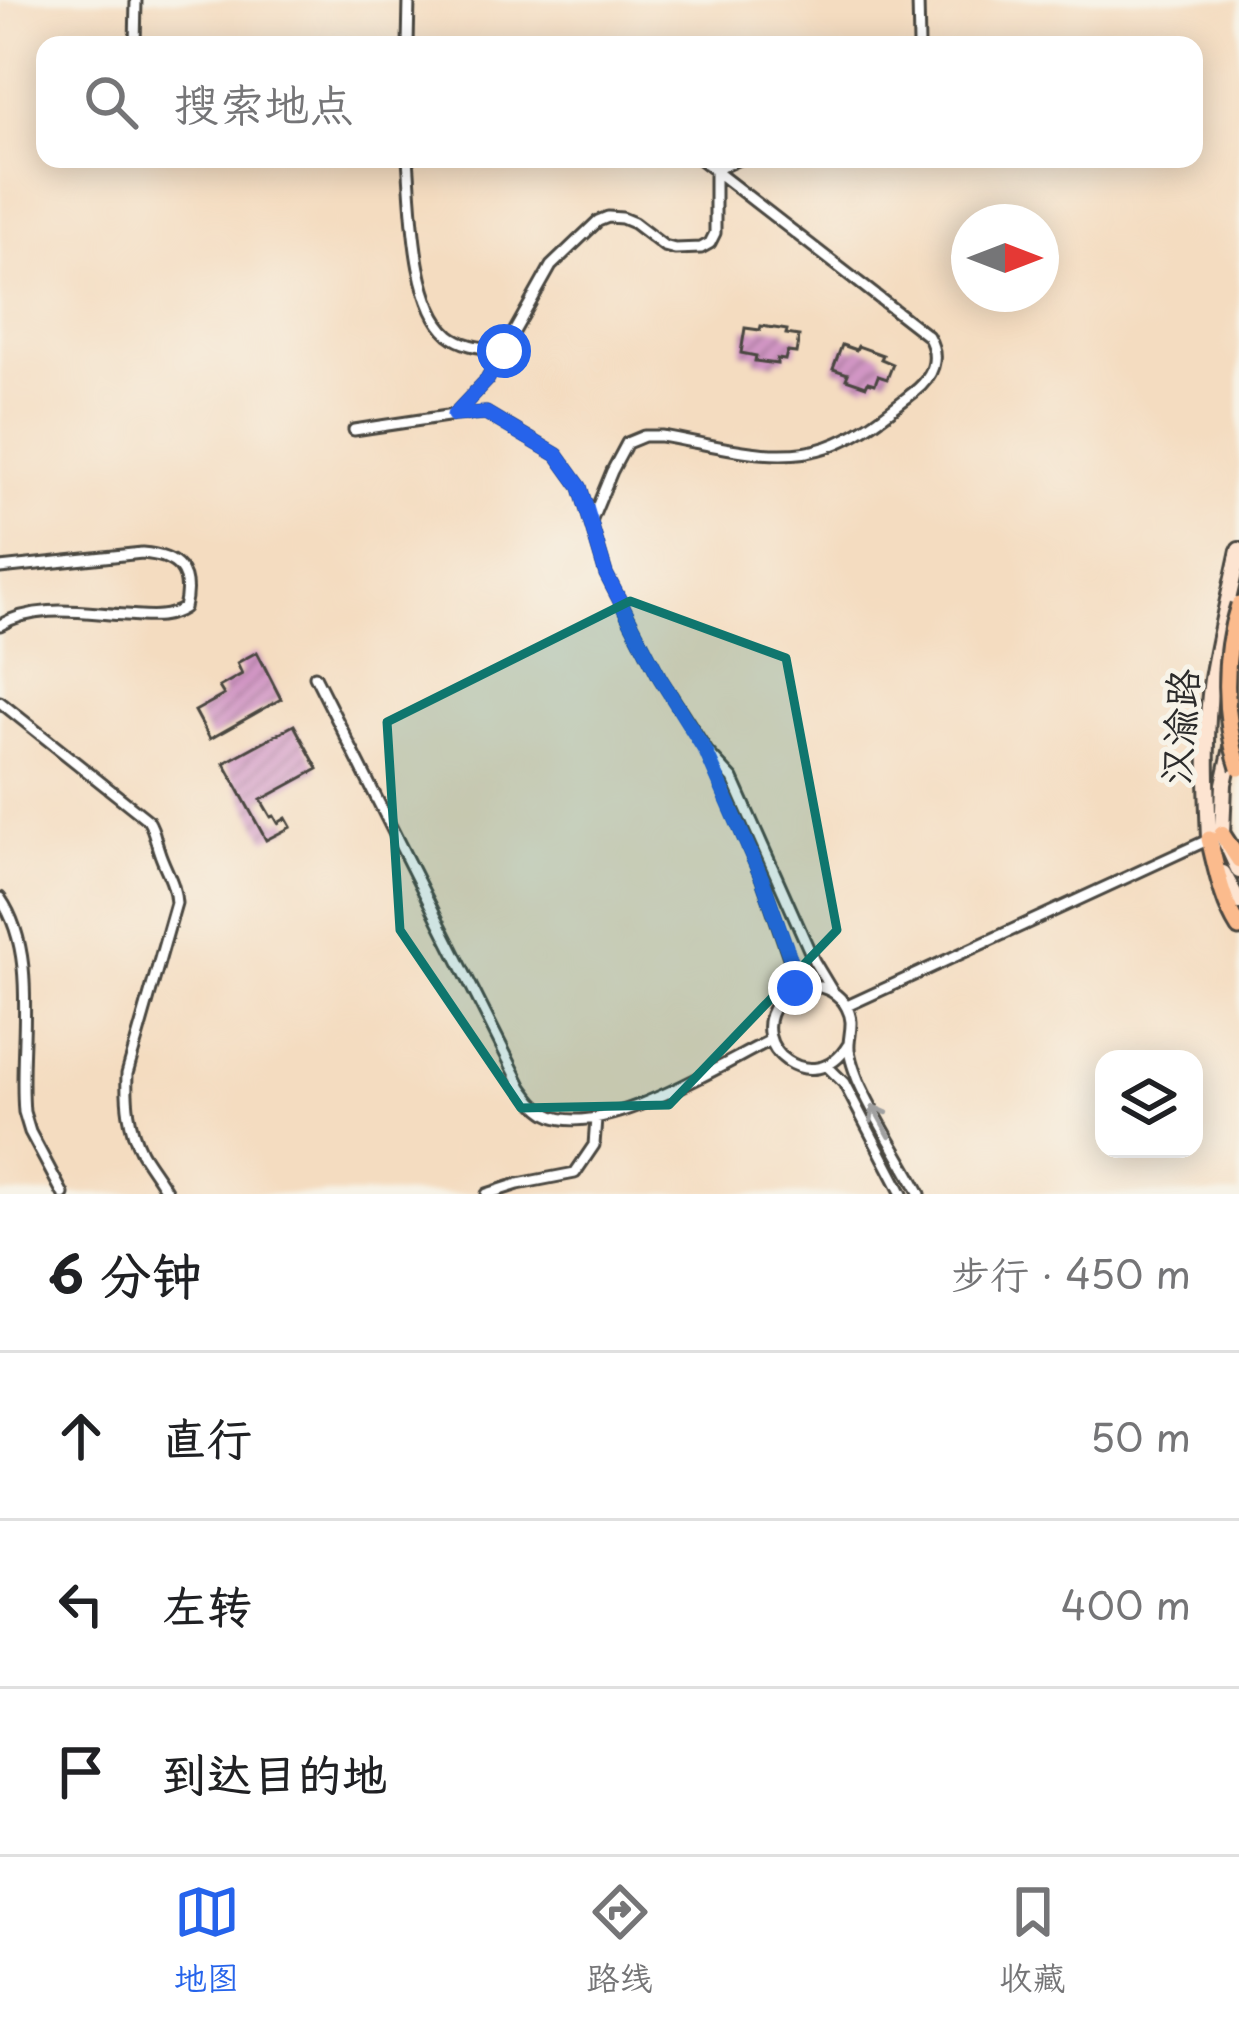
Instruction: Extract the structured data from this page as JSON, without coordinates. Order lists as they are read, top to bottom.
{
  "streets": {
    "street": ["汉渝路"]
  },
  "north": "right",
  "page": {
    "search": "搜索地点",
    "heading": ["6 分钟", "步行 · 450 m"],
    "list": [
      ["直行", "50 m"],
      ["左转", "400 m"],
      "到达目的地"
    ],
    "nav": ["地图", "路线", "收藏"]
  }
}
